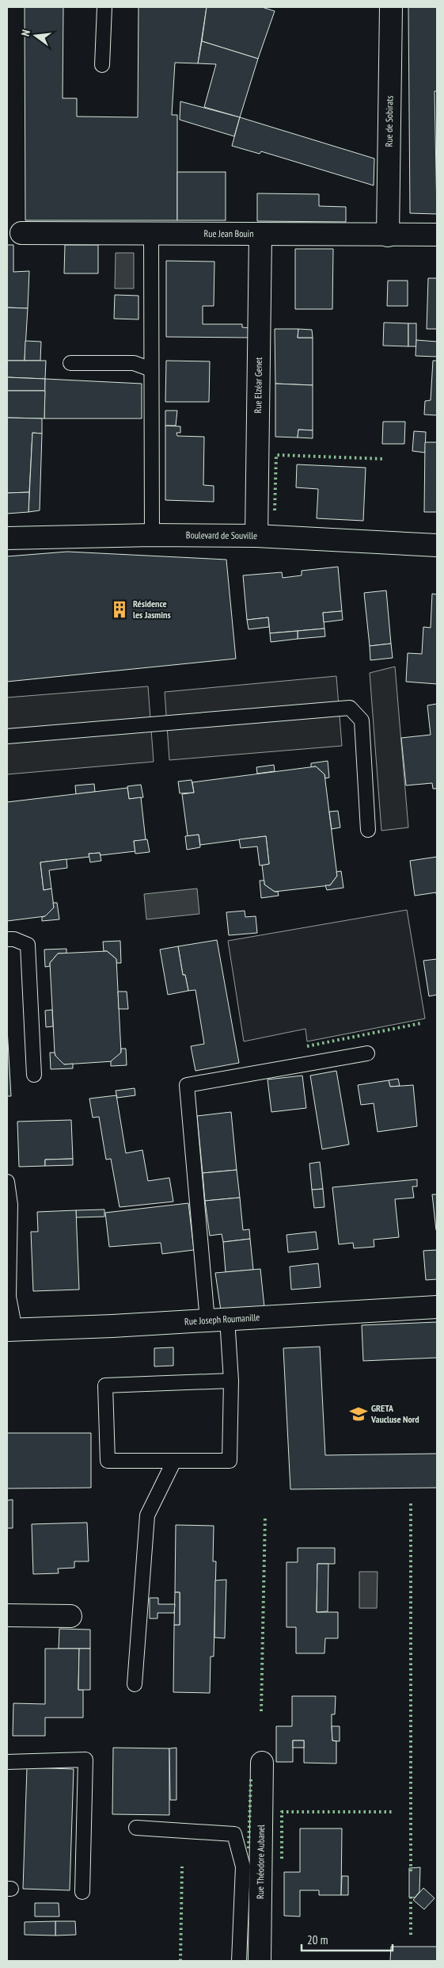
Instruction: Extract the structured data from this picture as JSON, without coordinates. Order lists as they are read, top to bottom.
{
  "streets": {
    "street": [
      "Rue de Sobirats",
      "Rue Jean Bouin",
      "Rue Elzéar Genet",
      "Boulevard de Souville",
      "Rue Joseph Roumanille",
      "Rue Théodore Aubanel"
    ]
  },
  "crossings": [
    ["Rue de Sobirats", "Rue Jean Bouin"],
    ["Rue Jean Bouin", "Rue Elzéar Genet"],
    ["Rue Elzéar Genet", "Boulevard de Souville"]
  ],
  "places": {
    "building": ["Résidence les Jasmins"],
    "school or university": ["GRETA Vaucluse Nord"]
  },
  "scale_bar": "20 m",
  "north": "left"
}
